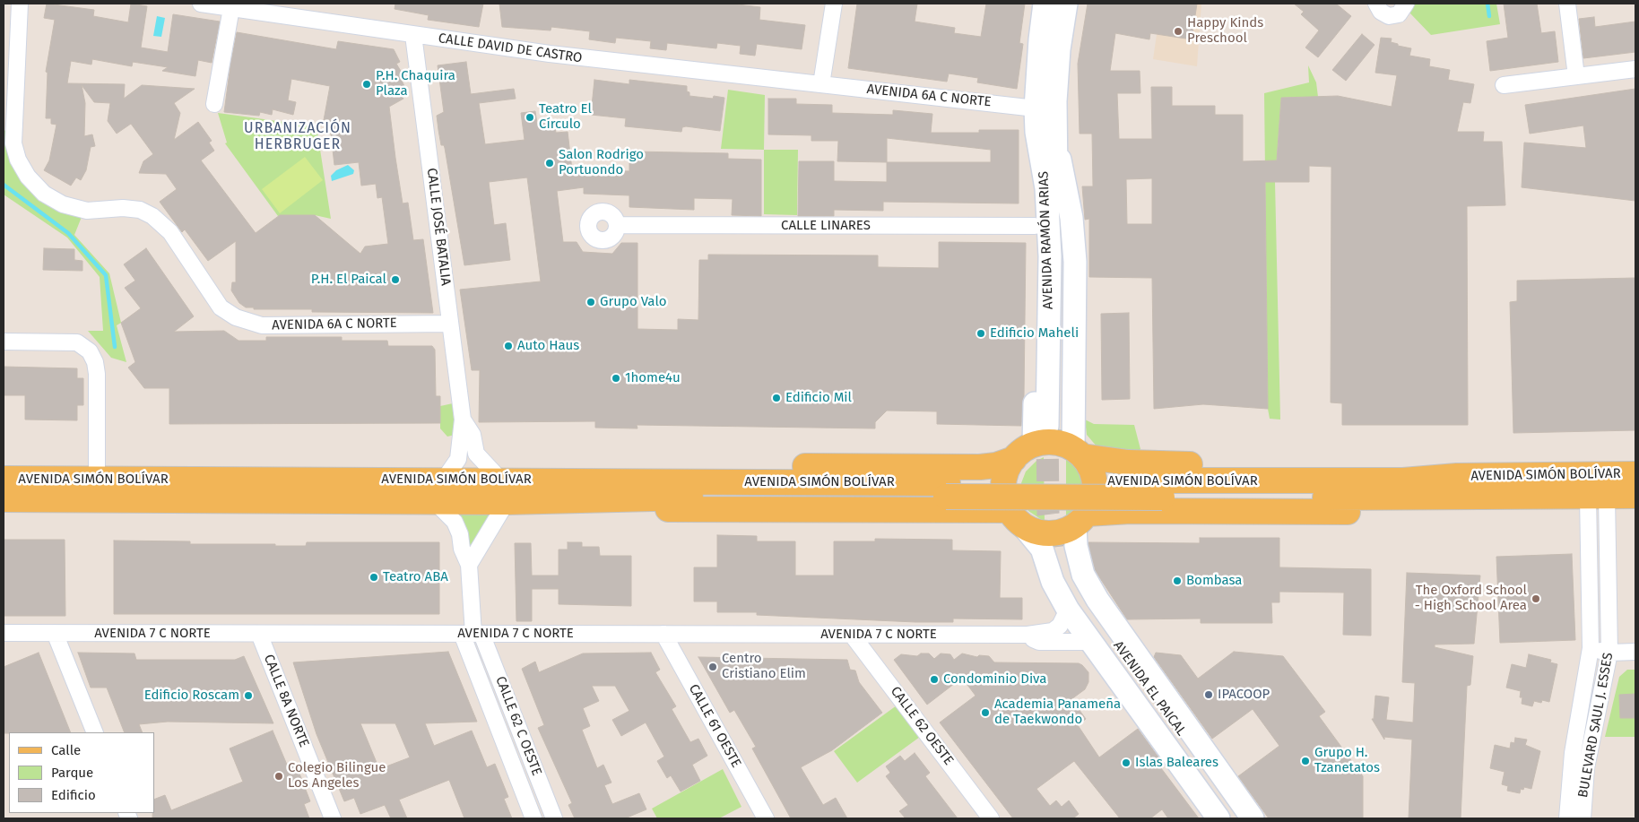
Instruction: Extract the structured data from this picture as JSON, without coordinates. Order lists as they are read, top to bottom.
{
  "streets": {
    "main road": ["AVENIDA RAMÓN ARIAS", "AVENIDA SIMÓN BOLÍVAR", "AVENIDA EL PAICAL"],
    "street": [
      "CALLE DAVID DE CASTRO",
      "AVENIDA 6A C NORTE",
      "CALLE LINARES",
      "CALLE JOSÉ BATALIA",
      "AVENIDA 7 C NORTE",
      "CALLE 8A NORTE",
      "BULEVARD SAUL J. ESSES",
      "CALLE 62 C OESTE",
      "CALLE 61 OESTE",
      "CALLE 62 OESTE"
    ]
  },
  "crossings": [
    ["CALLE DAVID DE CASTRO", "AVENIDA 6A C NORTE"],
    ["CALLE DAVID DE CASTRO", "CALLE JOSÉ BATALIA"],
    ["AVENIDA 6A C NORTE", "CALLE JOSÉ BATALIA"],
    ["AVENIDA 6A C NORTE", "AVENIDA RAMÓN ARIAS"],
    ["CALLE JOSÉ BATALIA", "AVENIDA SIMÓN BOLÍVAR"],
    ["CALLE JOSÉ BATALIA", "CALLE 62 C OESTE"],
    ["AVENIDA SIMÓN BOLÍVAR", "BULEVARD SAUL J. ESSES"],
    ["AVENIDA SIMÓN BOLÍVAR", "CALLE 62 C OESTE"],
    ["AVENIDA 7 C NORTE", "CALLE 8A NORTE"],
    ["AVENIDA 7 C NORTE", "CALLE 62 C OESTE"],
    ["AVENIDA 7 C NORTE", "CALLE 61 OESTE"],
    ["AVENIDA 7 C NORTE", "CALLE 62 OESTE"]
  ],
  "districts": ["URBANIZACIÓN HERBRUGER"],
  "places": [
    "Happy Kinds Preschool",
    "P.H. Chaquira Plaza",
    "Teatro El Círculo",
    "Salon Rodrigo Portuondo",
    "P.H. El Paical",
    "Grupo Valo",
    "Edificio Maheli",
    "Auto Haus",
    "1home4u",
    "Edificio Mil",
    "Teatro ABA",
    "Bombasa",
    "The Oxford School - High School Area",
    "Centro Cristiano Elim",
    "Condominio Diva",
    "IPACOOP",
    "Edificio Roscam",
    "Academia Panameña de Taekwondo",
    "Grupo H. Tzanetatos",
    "Islas Baleares",
    "Colegio Bilingue Los Angeles"
  ],
  "legend": ["Calle", "Parque", "Edificio"]
}
